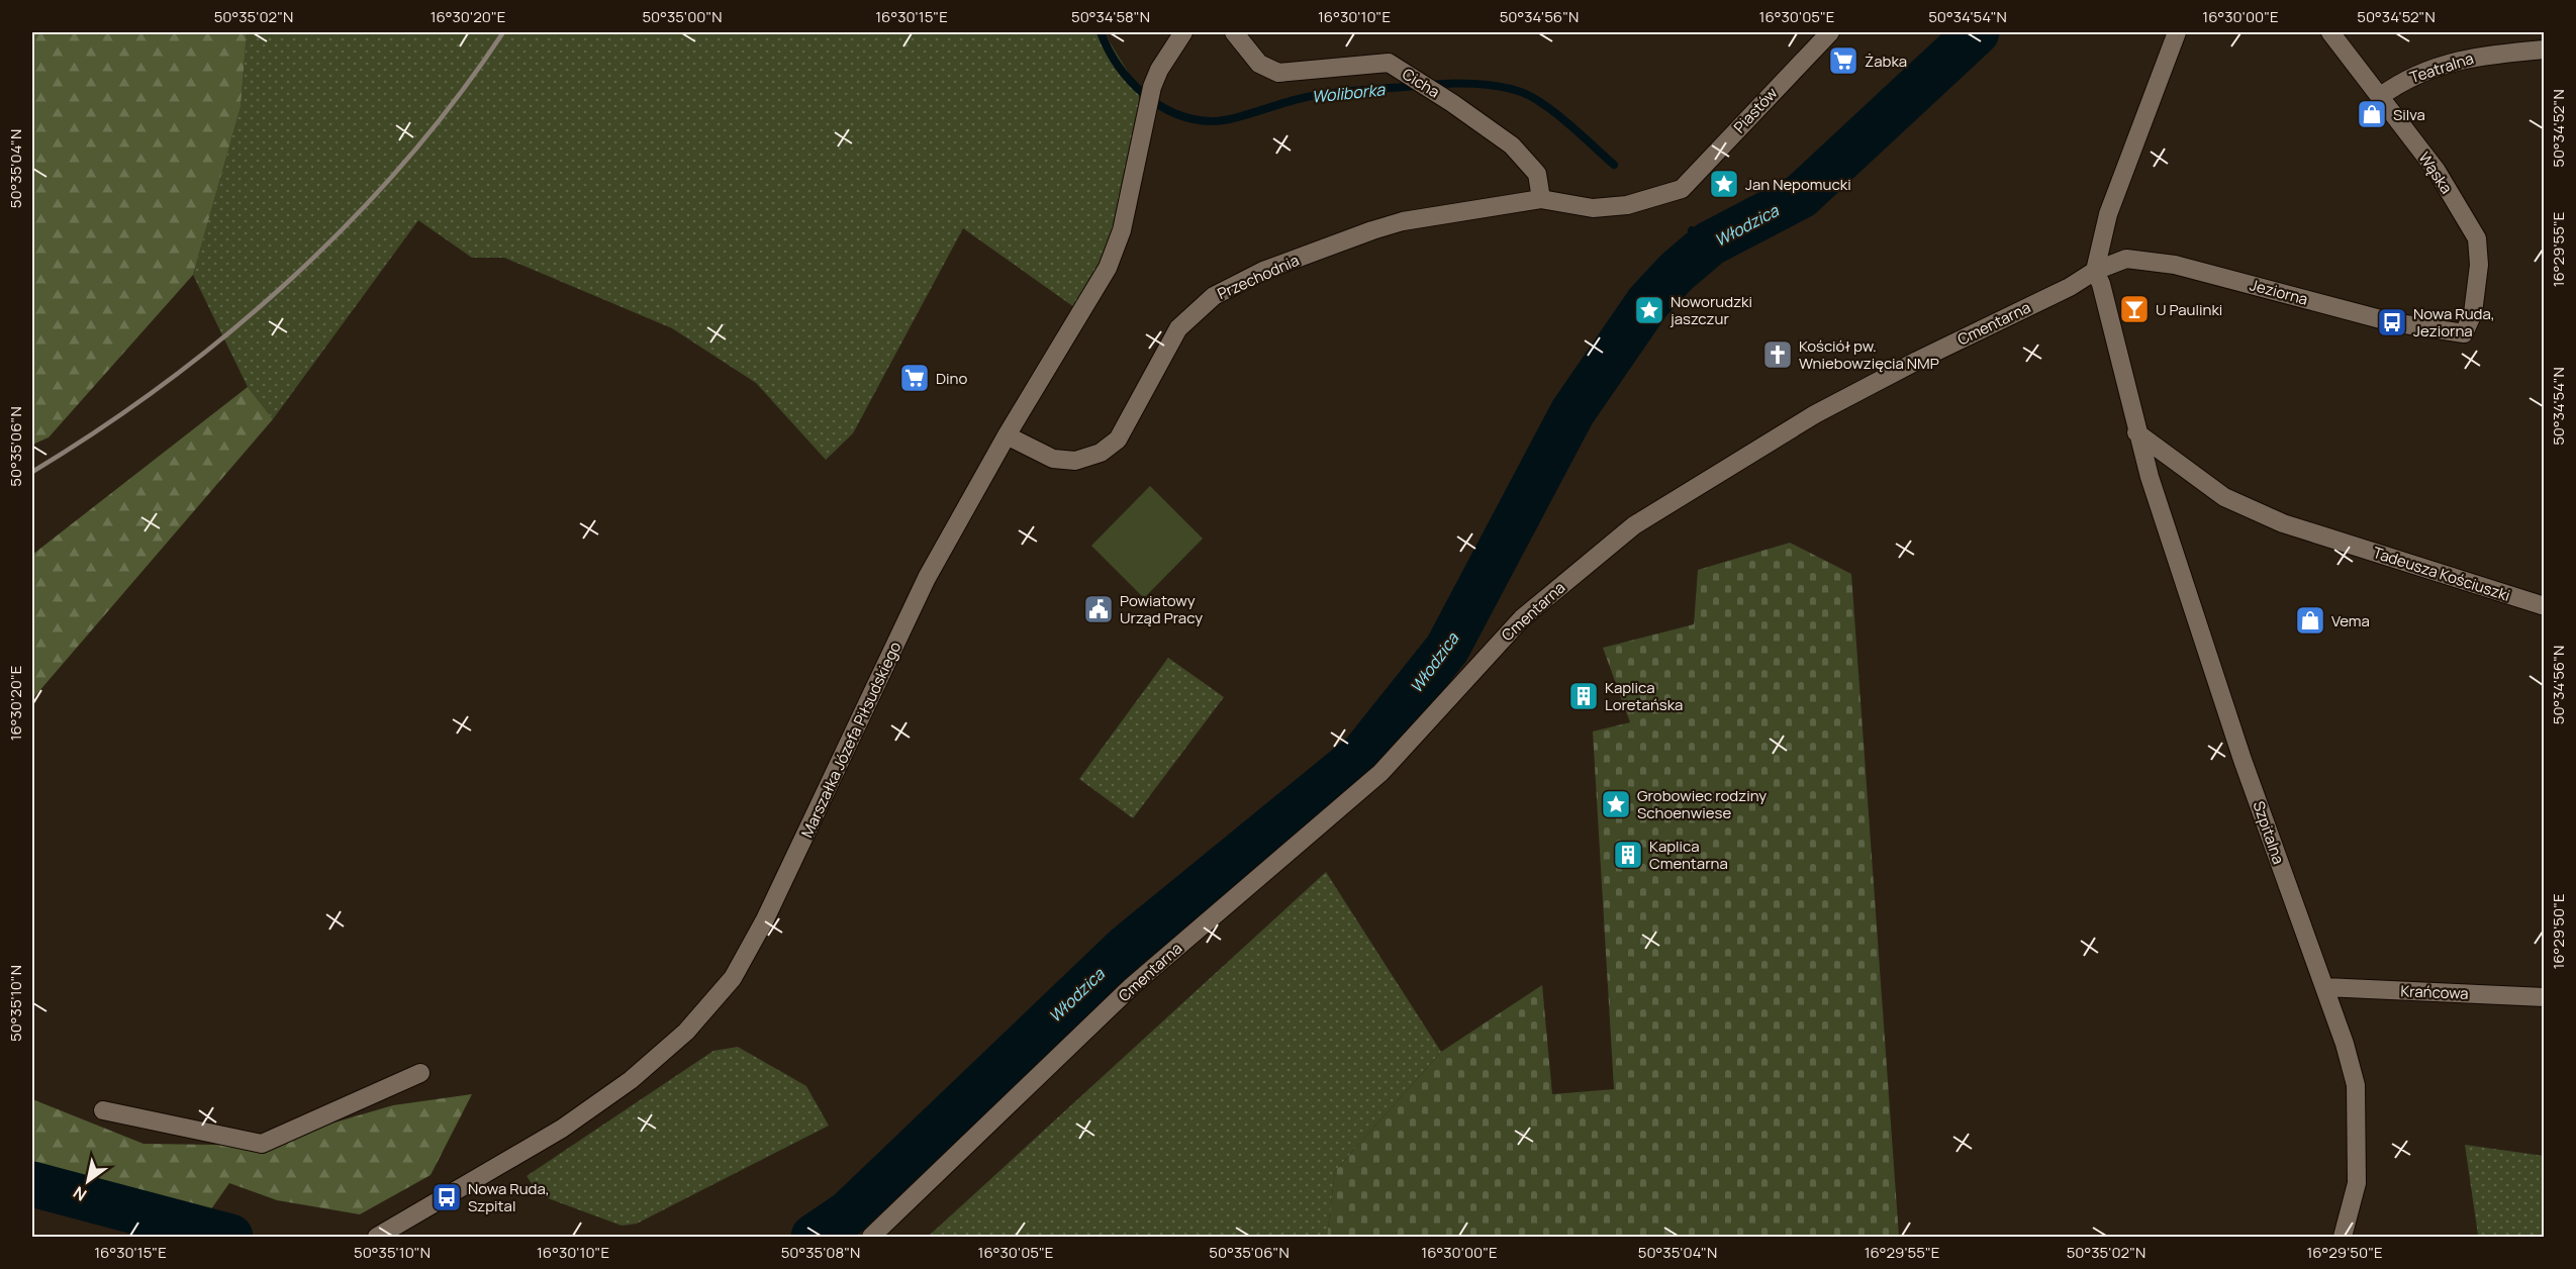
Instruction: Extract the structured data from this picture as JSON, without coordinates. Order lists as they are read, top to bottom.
{
  "streets": {
    "street": [
      "Teatralna",
      "Cicha",
      "Piastów",
      "Wąska",
      "Przechodnia",
      "Jeziorna",
      "Cmentarna",
      "Tadeusza Kościuszki",
      "Marszałka Józefa Piłsudskiego",
      "Szpitalna",
      "Krańcowa"
    ]
  },
  "crossings": [
    ["Teatralna", "Wąska"],
    ["Cicha", "Piastów"],
    ["Cicha", "Przechodnia"],
    ["Piastów", "Przechodnia"],
    ["Wąska", "Jeziorna"],
    ["Przechodnia", "Marszałka Józefa Piłsudskiego"],
    ["Jeziorna", "Cmentarna"],
    ["Tadeusza Kościuszki", "Szpitalna"],
    ["Szpitalna", "Krańcowa"]
  ],
  "water": ["Woliborka", "Włodzica"],
  "places": {
    "supermarket": ["Żabka", "Dino"],
    "shop": ["Silva", "Vema"],
    "place": ["Jan Nepomucki", "Noworudzki jaszczur", "Grobowiec rodziny Schoenwiese"],
    "bar": ["U Paulinki"],
    "bus stop": ["Nowa Ruda, Jeziorna", "Nowa Ruda, Szpital"],
    "church": ["Kościół pw. Wniebowzięcia NMP"],
    "public building": ["Powiatowy Urząd Pracy"],
    "building": ["Kaplica Loretańska", "Kaplica Cmentarna"]
  },
  "north": "bottom left",
  "coordinates": [
    "50°35'02\"N",
    "16°30'20\"E",
    "50°35'00\"N",
    "16°30'15\"E",
    "50°34'58\"N",
    "16°30'10\"E",
    "50°34'56\"N",
    "16°30'05\"E",
    "50°34'54\"N",
    "16°30'00\"E",
    "50°34'52\"N",
    "50°35'04\"N",
    "16°29'55\"E",
    "50°35'06\"N",
    "16°29'50\"E",
    "50°35'10\"N",
    "50°35'08\"N"
  ]
}
